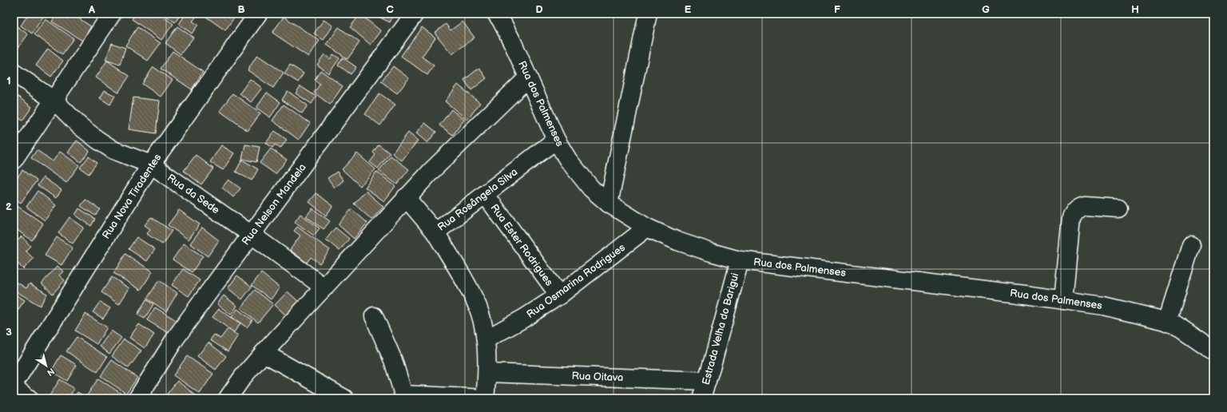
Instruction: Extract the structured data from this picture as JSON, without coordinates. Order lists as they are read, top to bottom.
{
  "streets": {
    "street": [
      "Rua dos Palmenses",
      "Rua da Sede",
      "Rua Nova Tiradentes",
      "Rua Rosângela Silva",
      "Rua Nelson Mandela",
      "Rua Ester Rodrigues",
      "Rua Osmarina Rodrigues",
      "Estrada Velha do Barigui",
      "Rua Oitava"
    ]
  },
  "crossings": [
    ["Rua dos Palmenses", "Rua Rosângela Silva"],
    ["Rua dos Palmenses", "Rua Osmarina Rodrigues"],
    ["Rua dos Palmenses", "Estrada Velha do Barigui"],
    ["Rua da Sede", "Rua Nova Tiradentes"],
    ["Rua da Sede", "Rua Nelson Mandela"],
    ["Rua Rosângela Silva", "Rua Ester Rodrigues"],
    ["Rua Rosângela Silva", "Rua Osmarina Rodrigues"],
    ["Rua Rosângela Silva", "Rua Oitava"],
    ["Rua Ester Rodrigues", "Rua Osmarina Rodrigues"],
    ["Estrada Velha do Barigui", "Rua Oitava"]
  ],
  "north": "bottom right",
  "grid": {
    "columns": [
      "A",
      "B",
      "C",
      "D",
      "E",
      "F",
      "G",
      "H"
    ],
    "rows": ["1", "2", "3"]
  }
}
